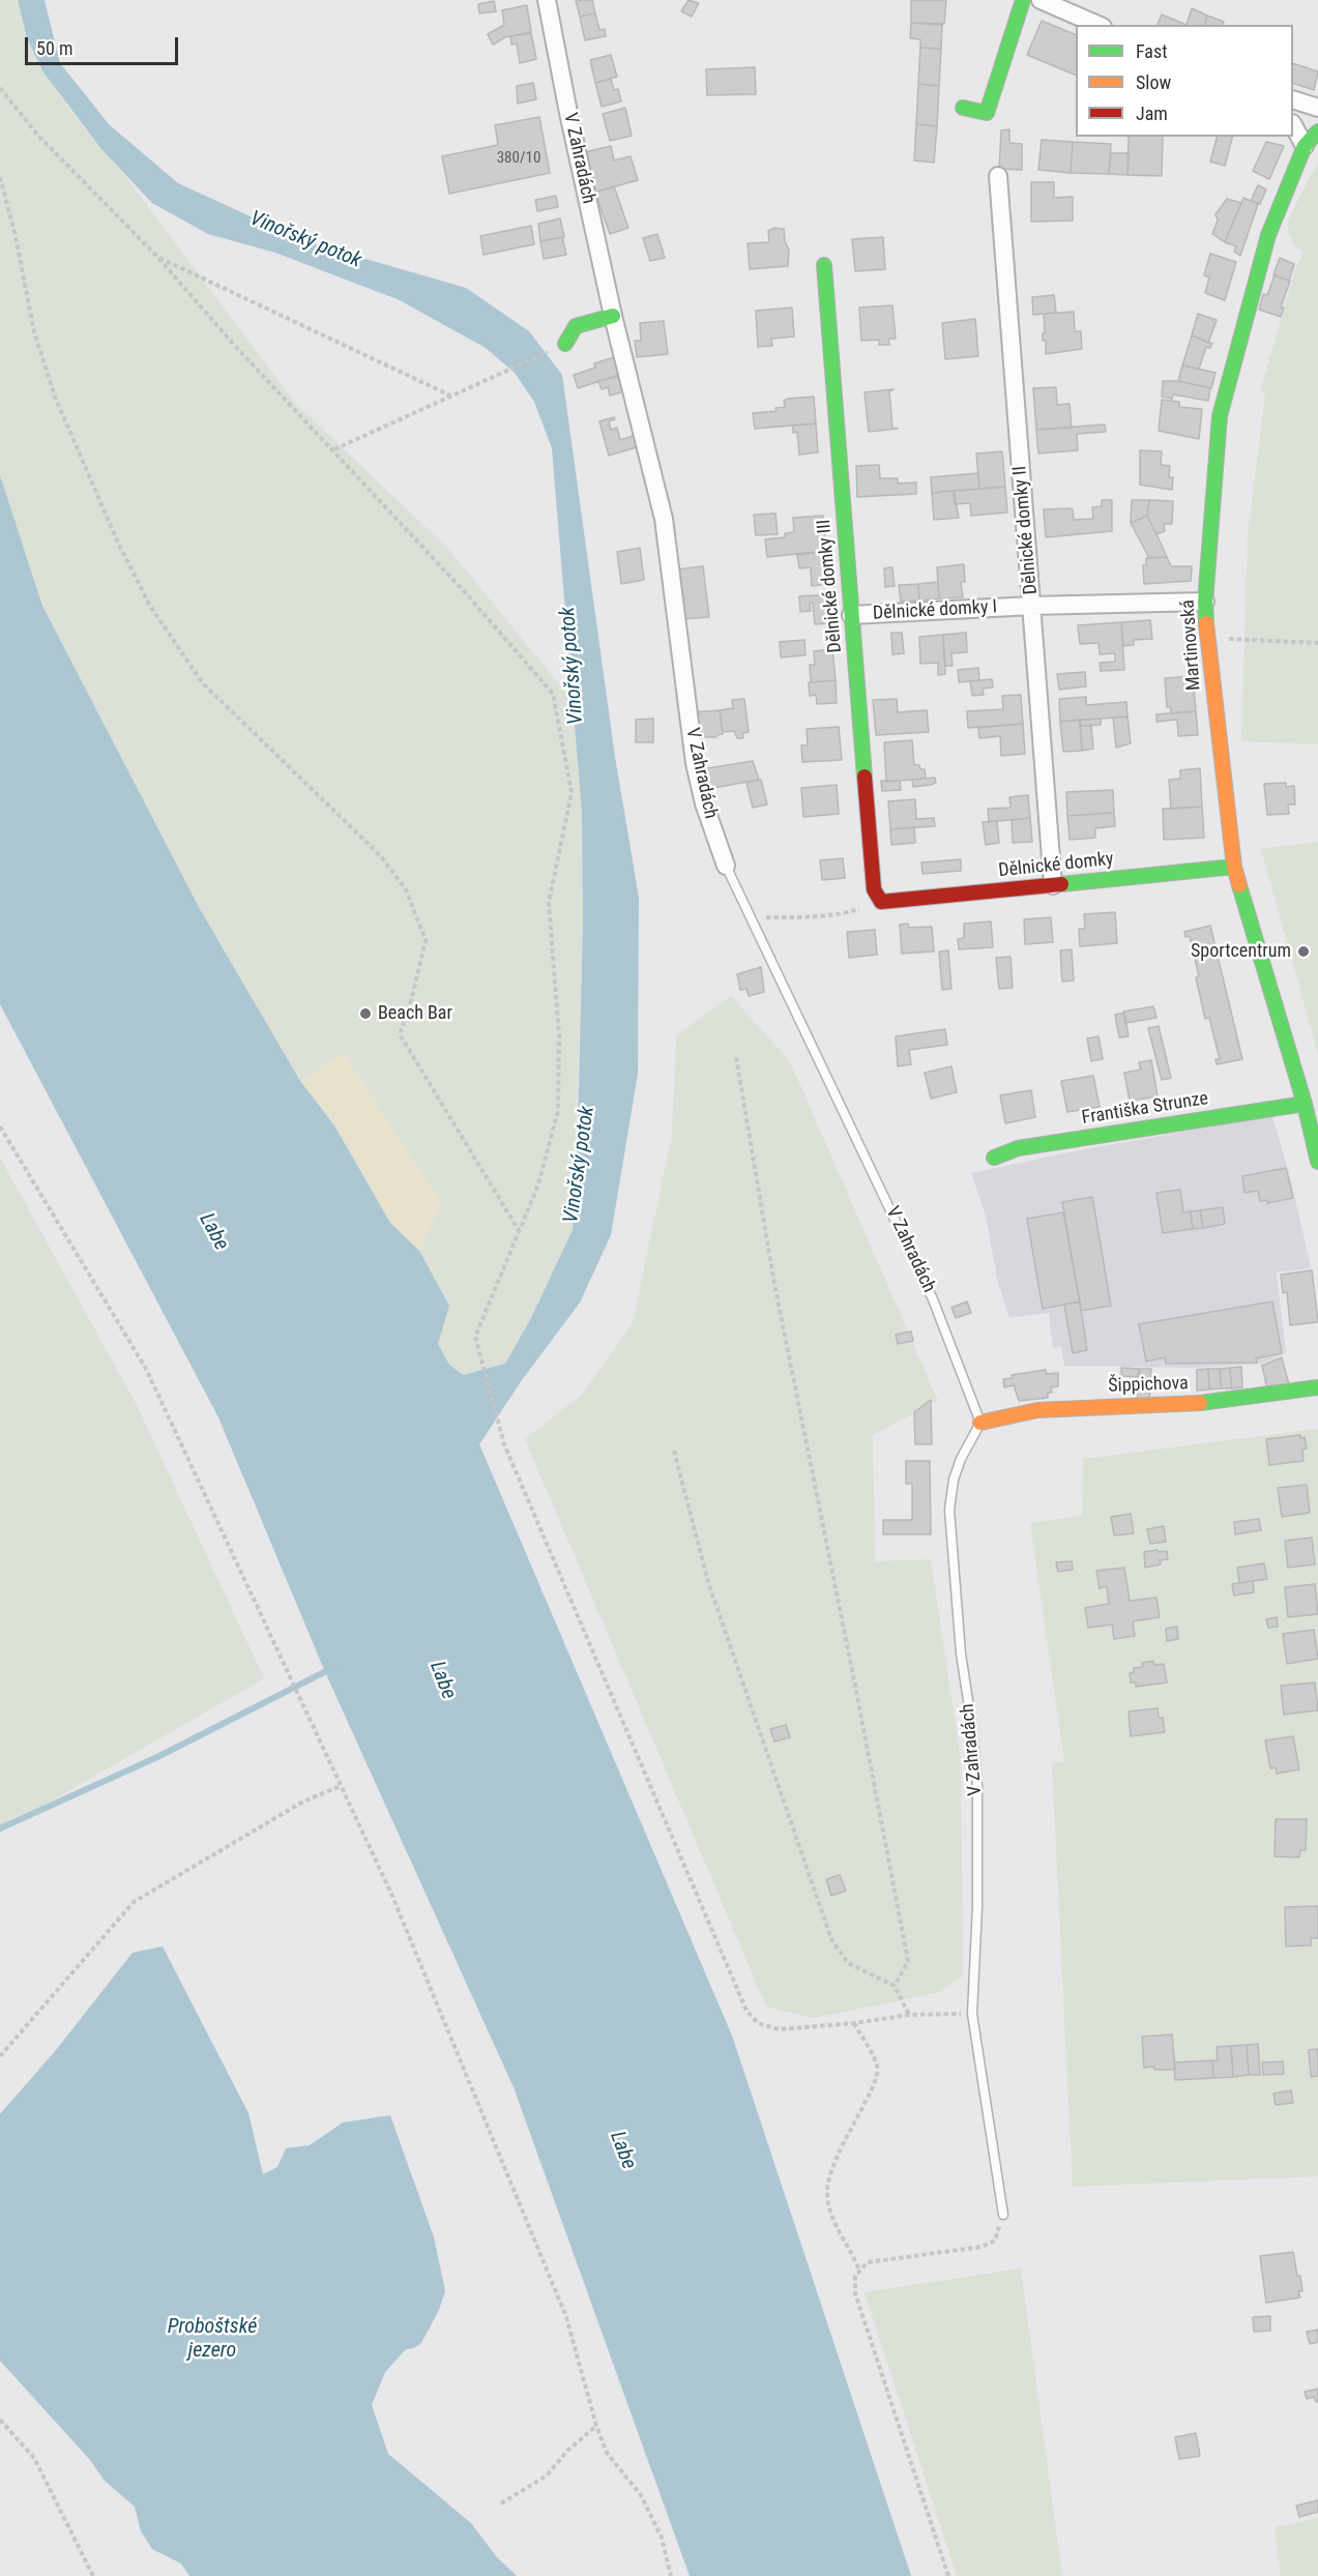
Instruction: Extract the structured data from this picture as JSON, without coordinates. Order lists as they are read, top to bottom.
{
  "streets": {
    "street": [
      "V Zahradách",
      "Dělnické domky II",
      "Dělnické domky III",
      "Dělnické domky I",
      "Martinovská",
      "Dělnické domky",
      "Františka Strunze",
      "Šippichova"
    ]
  },
  "crossings": [
    ["V Zahradách", "Šippichova"],
    ["Dělnické domky II", "Dělnické domky I"],
    ["Dělnické domky II", "Dělnické domky"],
    ["Dělnické domky III", "Dělnické domky I"],
    ["Dělnické domky III", "Dělnické domky"],
    ["Dělnické domky I", "Martinovská"],
    ["Martinovská", "Dělnické domky"],
    ["Martinovská", "Františka Strunze"]
  ],
  "water": ["Vinořský potok", "Labe", "Proboštské jezero"],
  "places": ["Sportcentrum", "Beach Bar"],
  "house_numbers": ["380/10"],
  "legend": ["Fast", "Slow", "Jam"],
  "scale_bar": "50 m"
}
